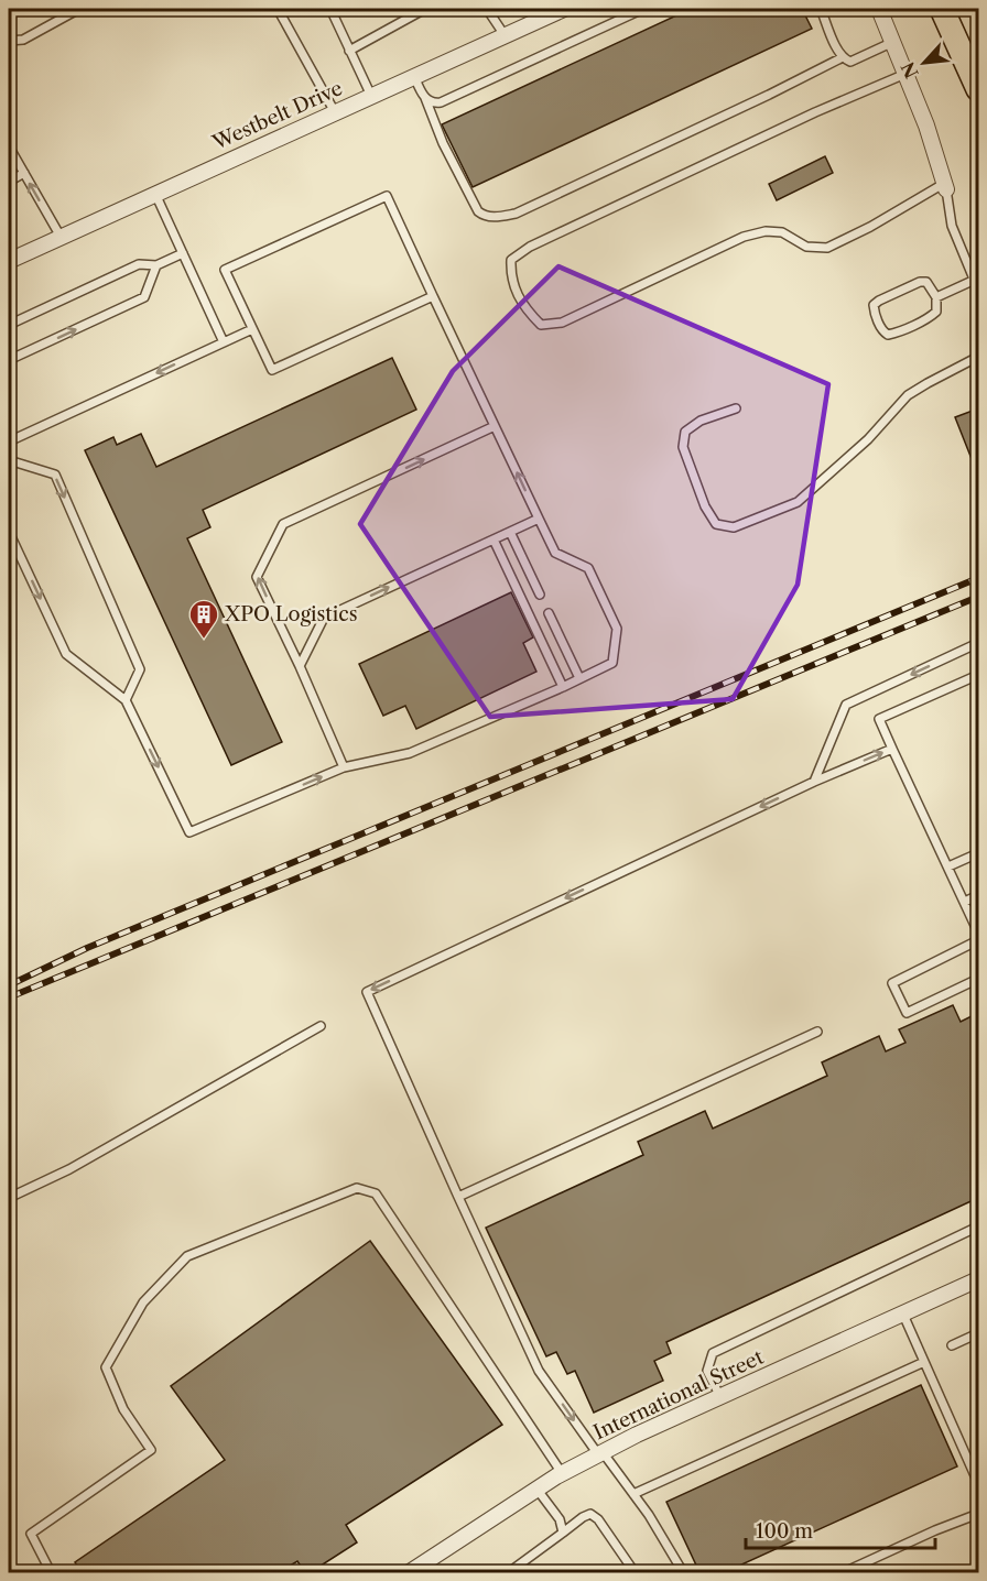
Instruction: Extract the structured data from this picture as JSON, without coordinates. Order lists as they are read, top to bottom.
{
  "streets": {
    "street": ["Westbelt Drive", "International Street"]
  },
  "places": {
    "building": ["XPO Logistics"]
  },
  "scale_bar": "100 m",
  "north": "bottom left"
}
